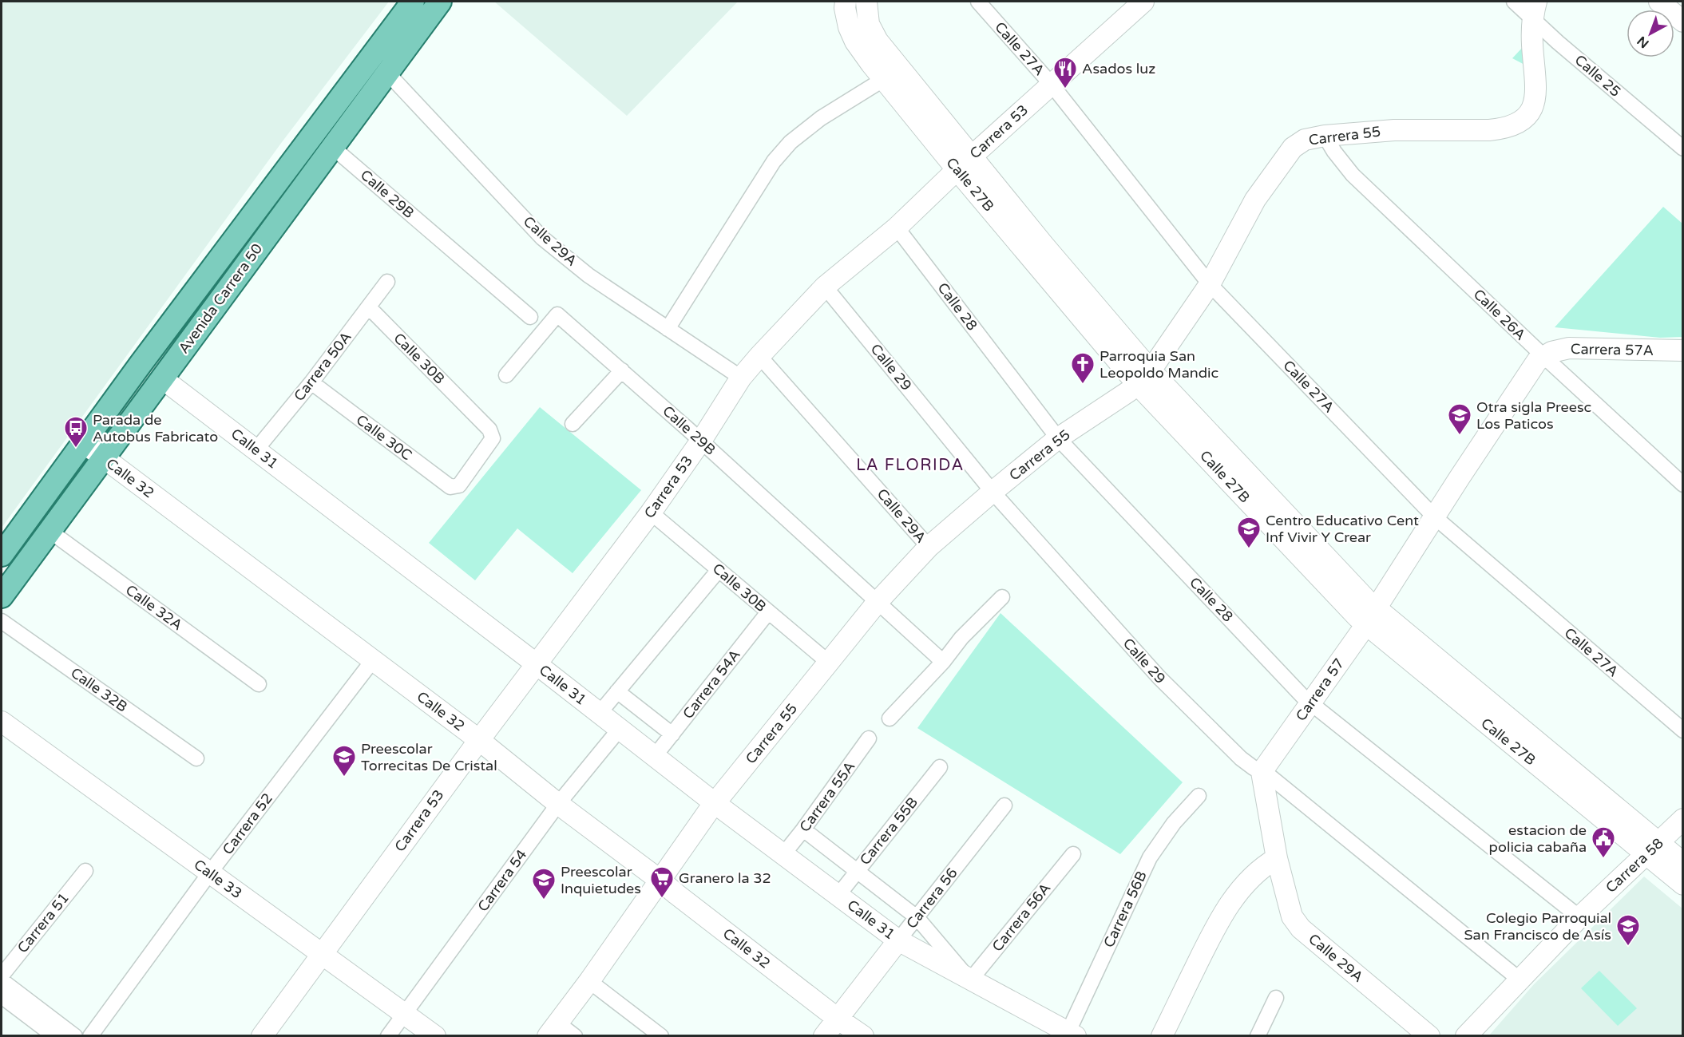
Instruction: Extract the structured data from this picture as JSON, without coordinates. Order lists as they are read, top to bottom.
{
  "streets": {
    "main road": [
      "Carrera 53",
      "Carrera 55",
      "Calle 27B",
      "Calle 29A",
      "Avenida Carrera 50",
      "Carrera 57A",
      "Calle 31",
      "Calle 32",
      "Carrera 57",
      "Carrera 58",
      "Calle 33",
      "Carrera 56"
    ],
    "street": [
      "Calle 27A",
      "Calle 25",
      "Calle 29B",
      "Calle 28",
      "Calle 26A",
      "Calle 30B",
      "Carrera 50A",
      "Calle 29",
      "Calle 30C",
      "Calle 32A",
      "Carrera 54A",
      "Calle 32B",
      "Carrera 55A",
      "Carrera 52",
      "Carrera 55B",
      "Carrera 54",
      "Carrera 56B",
      "Carrera 56A",
      "Carrera 51"
    ]
  },
  "crossings": [
    ["Calle 27A", "Carrera 53"],
    ["Calle 27A", "Carrera 55"],
    ["Calle 27A", "Carrera 57"],
    ["Calle 25", "Carrera 55"],
    ["Carrera 53", "Calle 27B"],
    ["Carrera 53", "Calle 29B"],
    ["Carrera 53", "Calle 29A"],
    ["Carrera 53", "Calle 28"],
    ["Carrera 53", "Calle 30B"],
    ["Carrera 53", "Calle 29"],
    ["Carrera 53", "Calle 31"],
    ["Carrera 53", "Calle 32"],
    ["Carrera 53", "Calle 33"],
    ["Carrera 55", "Calle 27B"],
    ["Carrera 55", "Calle 29B"],
    ["Carrera 55", "Calle 29A"],
    ["Carrera 55", "Calle 28"],
    ["Carrera 55", "Calle 26A"],
    ["Carrera 55", "Calle 30B"],
    ["Carrera 55", "Calle 29"],
    ["Carrera 55", "Calle 31"],
    ["Carrera 55", "Calle 32"],
    ["Calle 27B", "Carrera 57"],
    ["Calle 27B", "Carrera 58"],
    ["Calle 29B", "Avenida Carrera 50"],
    ["Calle 29A", "Avenida Carrera 50"],
    ["Avenida Carrera 50", "Calle 31"],
    ["Avenida Carrera 50", "Calle 32"],
    ["Avenida Carrera 50", "Calle 32A"],
    ["Calle 28", "Carrera 57"],
    ["Calle 28", "Carrera 58"],
    ["Calle 26A", "Carrera 57A"],
    ["Calle 26A", "Carrera 57"],
    ["Carrera 57A", "Carrera 57"],
    ["Calle 30B", "Carrera 50A"],
    ["Calle 30B", "Calle 30C"],
    ["Calle 30B", "Carrera 54A"],
    ["Carrera 50A", "Calle 30C"],
    ["Carrera 50A", "Calle 31"],
    ["Calle 29", "Carrera 57"],
    ["Calle 29", "Carrera 58"],
    ["Calle 31", "Carrera 54A"],
    ["Calle 31", "Carrera 55A"],
    ["Calle 31", "Carrera 55B"],
    ["Calle 31", "Carrera 54"],
    ["Calle 31", "Carrera 56"],
    ["Calle 31", "Carrera 56B"],
    ["Calle 31", "Carrera 56A"],
    ["Calle 32", "Carrera 52"],
    ["Calle 32", "Carrera 54"],
    ["Calle 32", "Carrera 56"],
    ["Carrera 52", "Calle 33"],
    ["Calle 33", "Carrera 54"]
  ],
  "districts": ["LA FLORIDA"],
  "places": {
    "restaurant": ["Asados luz"],
    "church": ["Parroquia San Leopoldo Mandic"],
    "school or university": [
      "Otra sigla Preesc Los Paticos",
      "Centro Educativo Cent Inf Vivir Y Crear",
      "Preescolar Torrecitas De Cristal",
      "Preescolar Inquietudes",
      "Colegio Parroquial San Francisco de Asís"
    ],
    "bus stop": ["Parada de Autobus Fabricato"],
    "public building": ["estacion de policia cabaña"],
    "supermarket": ["Granero la 32"]
  },
  "north": "bottom left"
}
